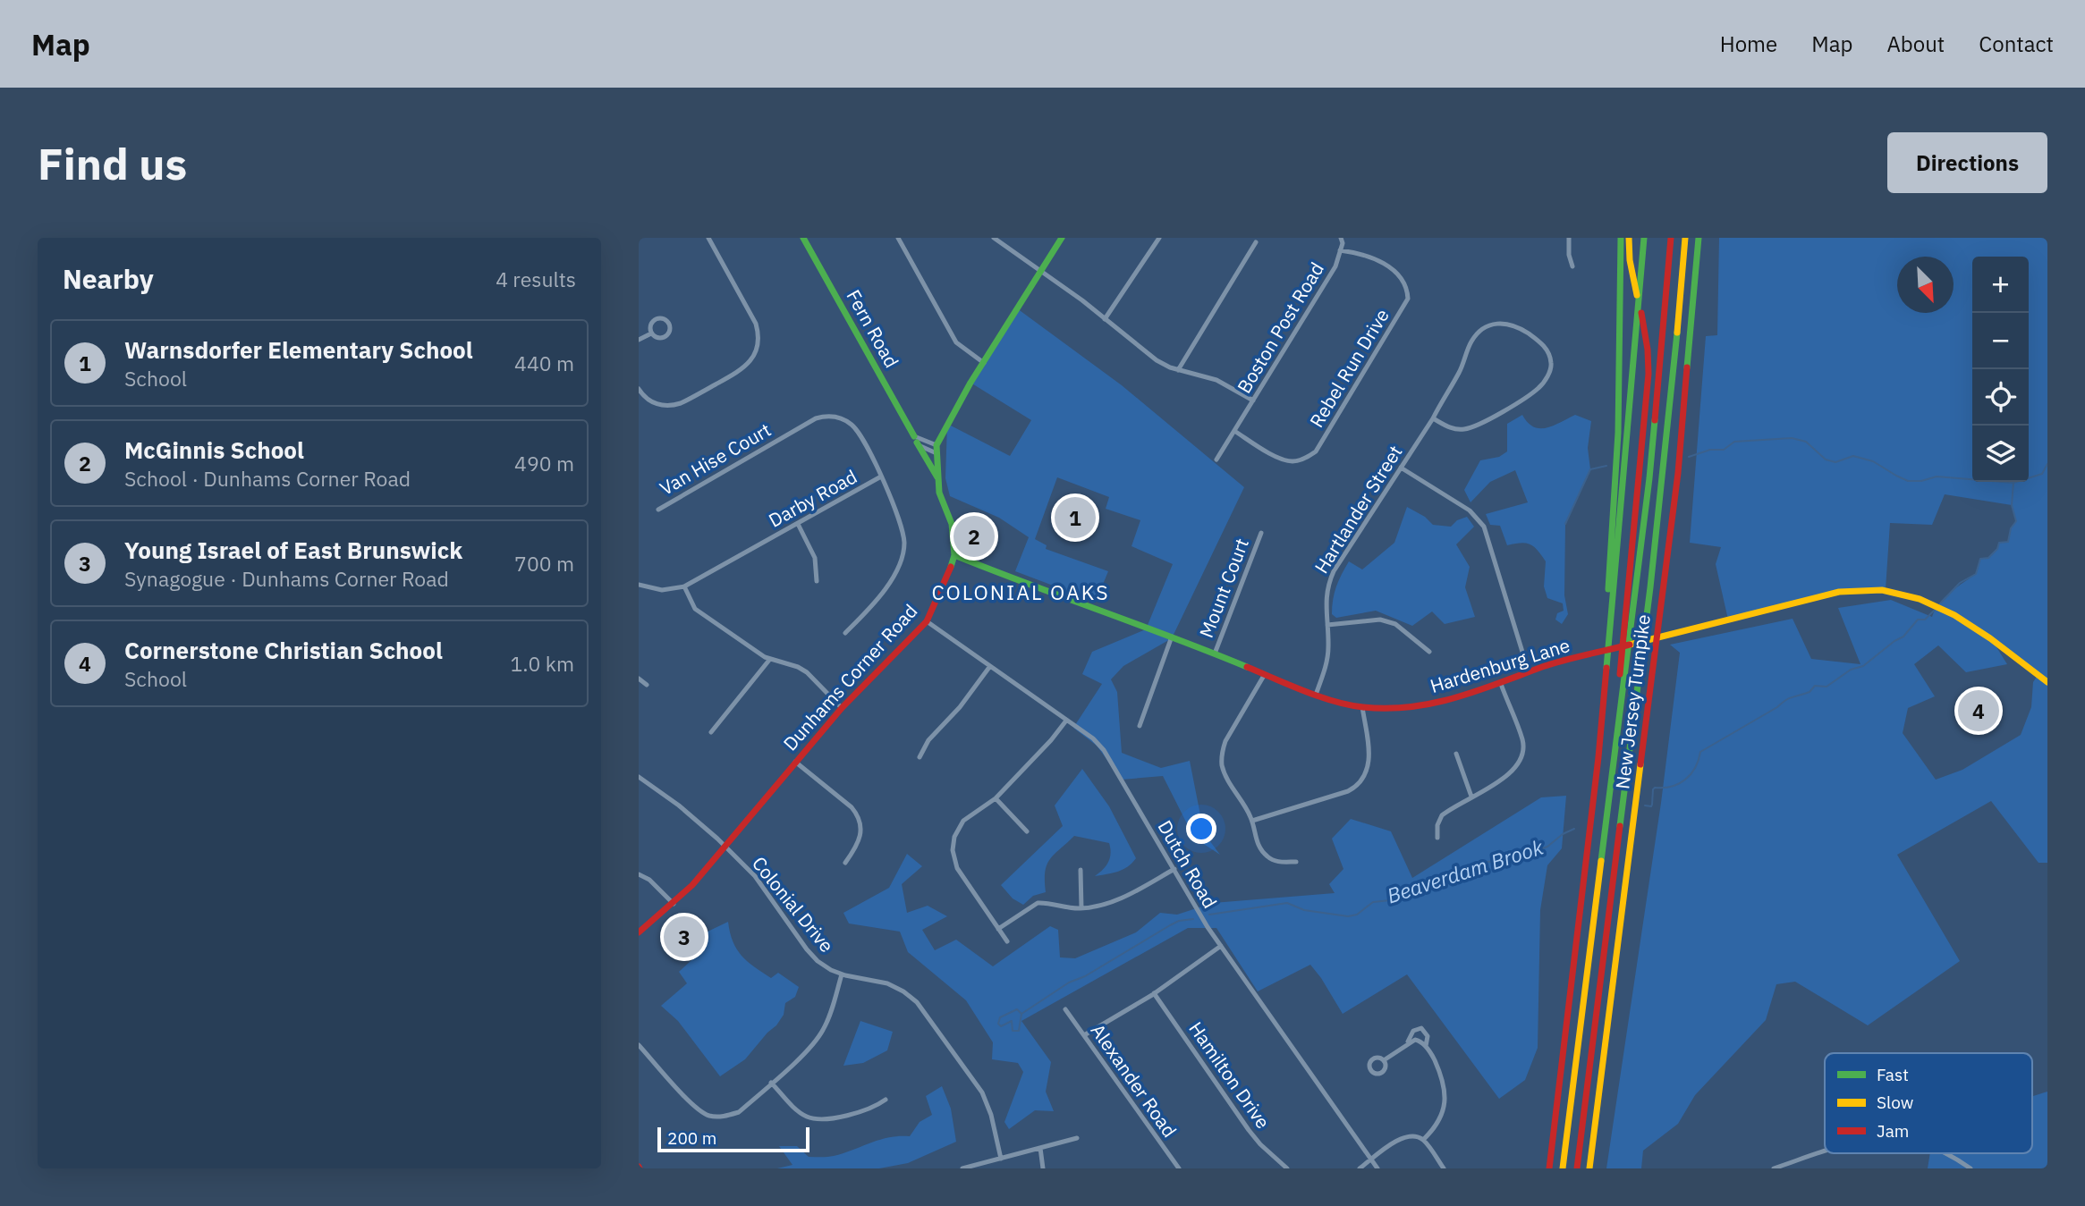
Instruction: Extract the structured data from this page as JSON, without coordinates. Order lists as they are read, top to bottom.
{
  "streets": {
    "main road": [
      "Fern Road",
      "Hardenburg Lane",
      "Dunhams Corner Road",
      "New Jersey Turnpike"
    ],
    "street": [
      "Boston Post Road",
      "Rebel Run Drive",
      "Van Hise Court",
      "Darby Road",
      "Hartlander Street",
      "Mount Court",
      "Dutch Road",
      "Colonial Drive",
      "Hamilton Drive",
      "Alexander Road"
    ]
  },
  "crossings": [
    ["Boston Post Road", "Rebel Run Drive"],
    ["Fern Road", "Dunhams Corner Road"],
    ["Van Hise Court", "Darby Road"],
    ["Hartlander Street", "Hardenburg Lane"],
    ["Mount Court", "Hardenburg Lane"],
    ["Hardenburg Lane", "Dunhams Corner Road"],
    ["Dunhams Corner Road", "Dutch Road"],
    ["Dunhams Corner Road", "Colonial Drive"]
  ],
  "districts": ["COLONIAL OAKS"],
  "water": ["Beaverdam Brook"],
  "legend": ["Fast", "Slow", "Jam"],
  "scale_bar": "200 m",
  "north": "bottom right",
  "page": {
    "header": "Map",
    "nav": [
      "Home",
      "Map",
      "About",
      "Contact"
    ],
    "buttons": "Directions",
    "title": "Find us",
    "heading": ["Nearby", "4 results"],
    "map_buttons": ["+", "−"],
    "list": [
      {
        "mark": "1",
        "name": "Warnsdorfer Elementary School",
        "note": "School",
        "value": "440 m"
      },
      {
        "mark": "2",
        "name": "McGinnis School",
        "note": "School · Dunhams Corner Road",
        "value": "490 m"
      },
      {
        "mark": "3",
        "name": "Young Israel of East Brunswick",
        "note": "Synagogue · Dunhams Corner Road",
        "value": "700 m"
      },
      {
        "mark": "4",
        "name": "Cornerstone Christian School",
        "note": "School",
        "value": "1.0 km"
      }
    ],
    "pins": [
      "1",
      "2",
      "4",
      "3"
    ],
    "scale": "200 m"
  }
}
